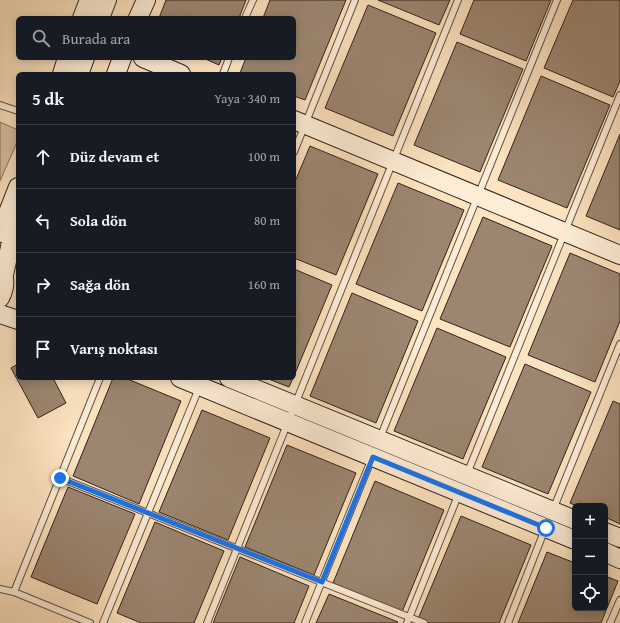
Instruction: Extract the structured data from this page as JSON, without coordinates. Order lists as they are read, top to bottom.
{
  "page": {
    "search": "Burada ara",
    "heading": ["5 dk", "Yaya · 340 m"],
    "list": [
      ["Düz devam et", "100 m"],
      ["Sola dön", "80 m"],
      ["Sağa dön", "160 m"],
      "Varış noktası"
    ],
    "map_buttons": ["+", "−"]
  }
}
